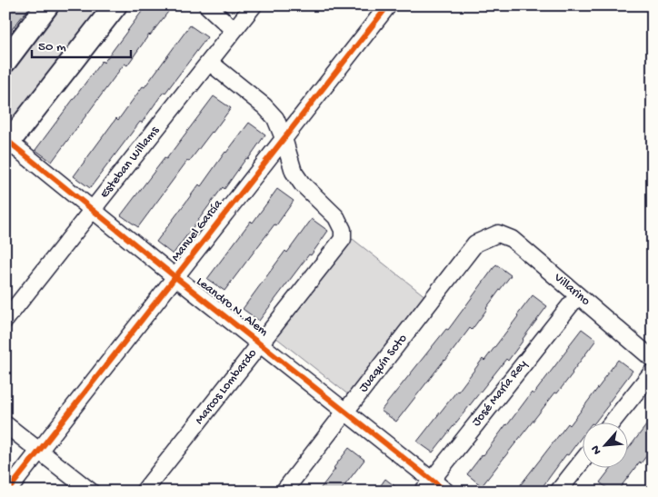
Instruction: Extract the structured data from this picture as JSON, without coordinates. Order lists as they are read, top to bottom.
{
  "streets": {
    "street": [
      "Esteban Willams",
      "Manuel García",
      "Villarino",
      "Leandro N. Alem",
      "Juaquín Soto",
      "Marcos Lombardo",
      "José María Rey"
    ]
  },
  "crossings": [
    ["Esteban Willams", "Leandro N. Alem"],
    ["Manuel García", "Leandro N. Alem"],
    ["Manuel García", "Marcos Lombardo"],
    ["Villarino", "Juaquín Soto"],
    ["Villarino", "José María Rey"],
    ["Leandro N. Alem", "Juaquín Soto"],
    ["Leandro N. Alem", "Marcos Lombardo"],
    ["Leandro N. Alem", "José María Rey"]
  ],
  "scale_bar": "50 m",
  "north": "bottom left"
}
